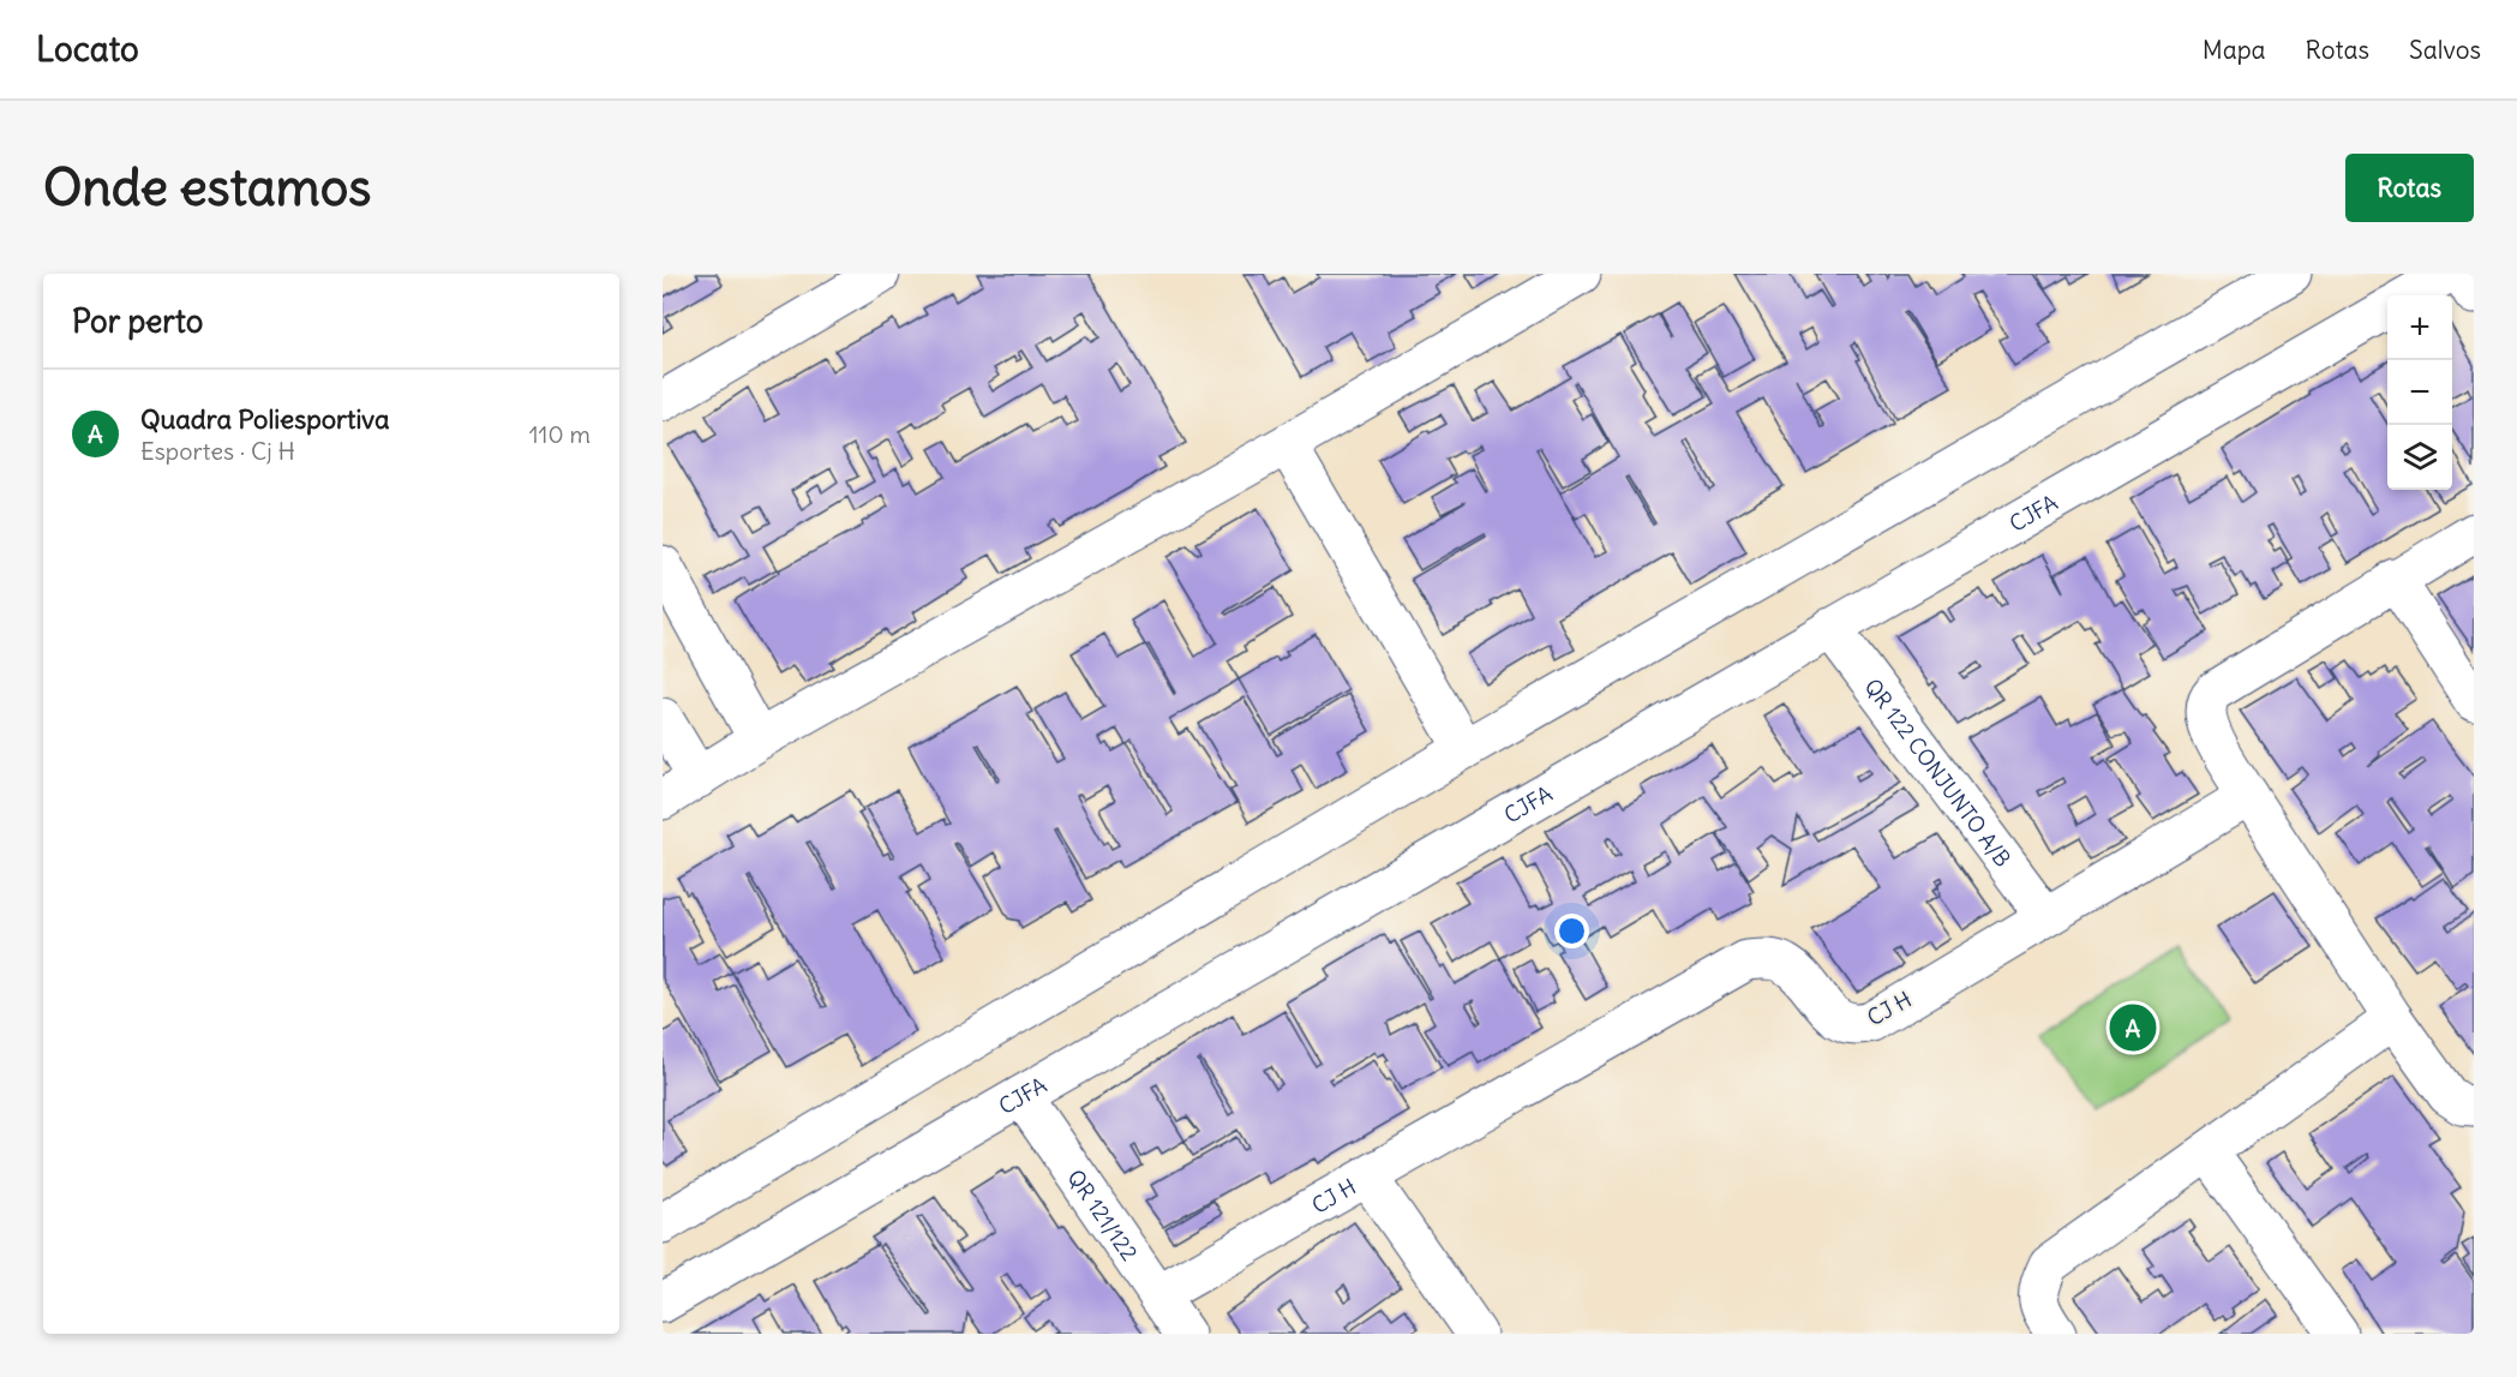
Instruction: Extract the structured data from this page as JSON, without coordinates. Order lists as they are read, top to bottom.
{
  "streets": {
    "street": [
      "CJFA",
      "QR 122 CONJUNTO A/B",
      "CJ H",
      "QR 121/122"
    ]
  },
  "crossings": [
    ["CJFA", "QR 122 CONJUNTO A/B"],
    ["CJFA", "QR 121/122"],
    ["QR 122 CONJUNTO A/B", "CJ H"],
    ["CJ H", "QR 121/122"]
  ],
  "page": {
    "header": "Locato",
    "nav": ["Mapa", "Rotas", "Salvos"],
    "buttons": "Rotas",
    "title": "Onde estamos",
    "heading": "Por perto",
    "map_buttons": ["+", "−"],
    "list": [
      {
        "mark": "A",
        "name": "Quadra Poliesportiva",
        "note": "Esportes · Cj H",
        "value": "110 m"
      }
    ],
    "pins": "A"
  }
}
